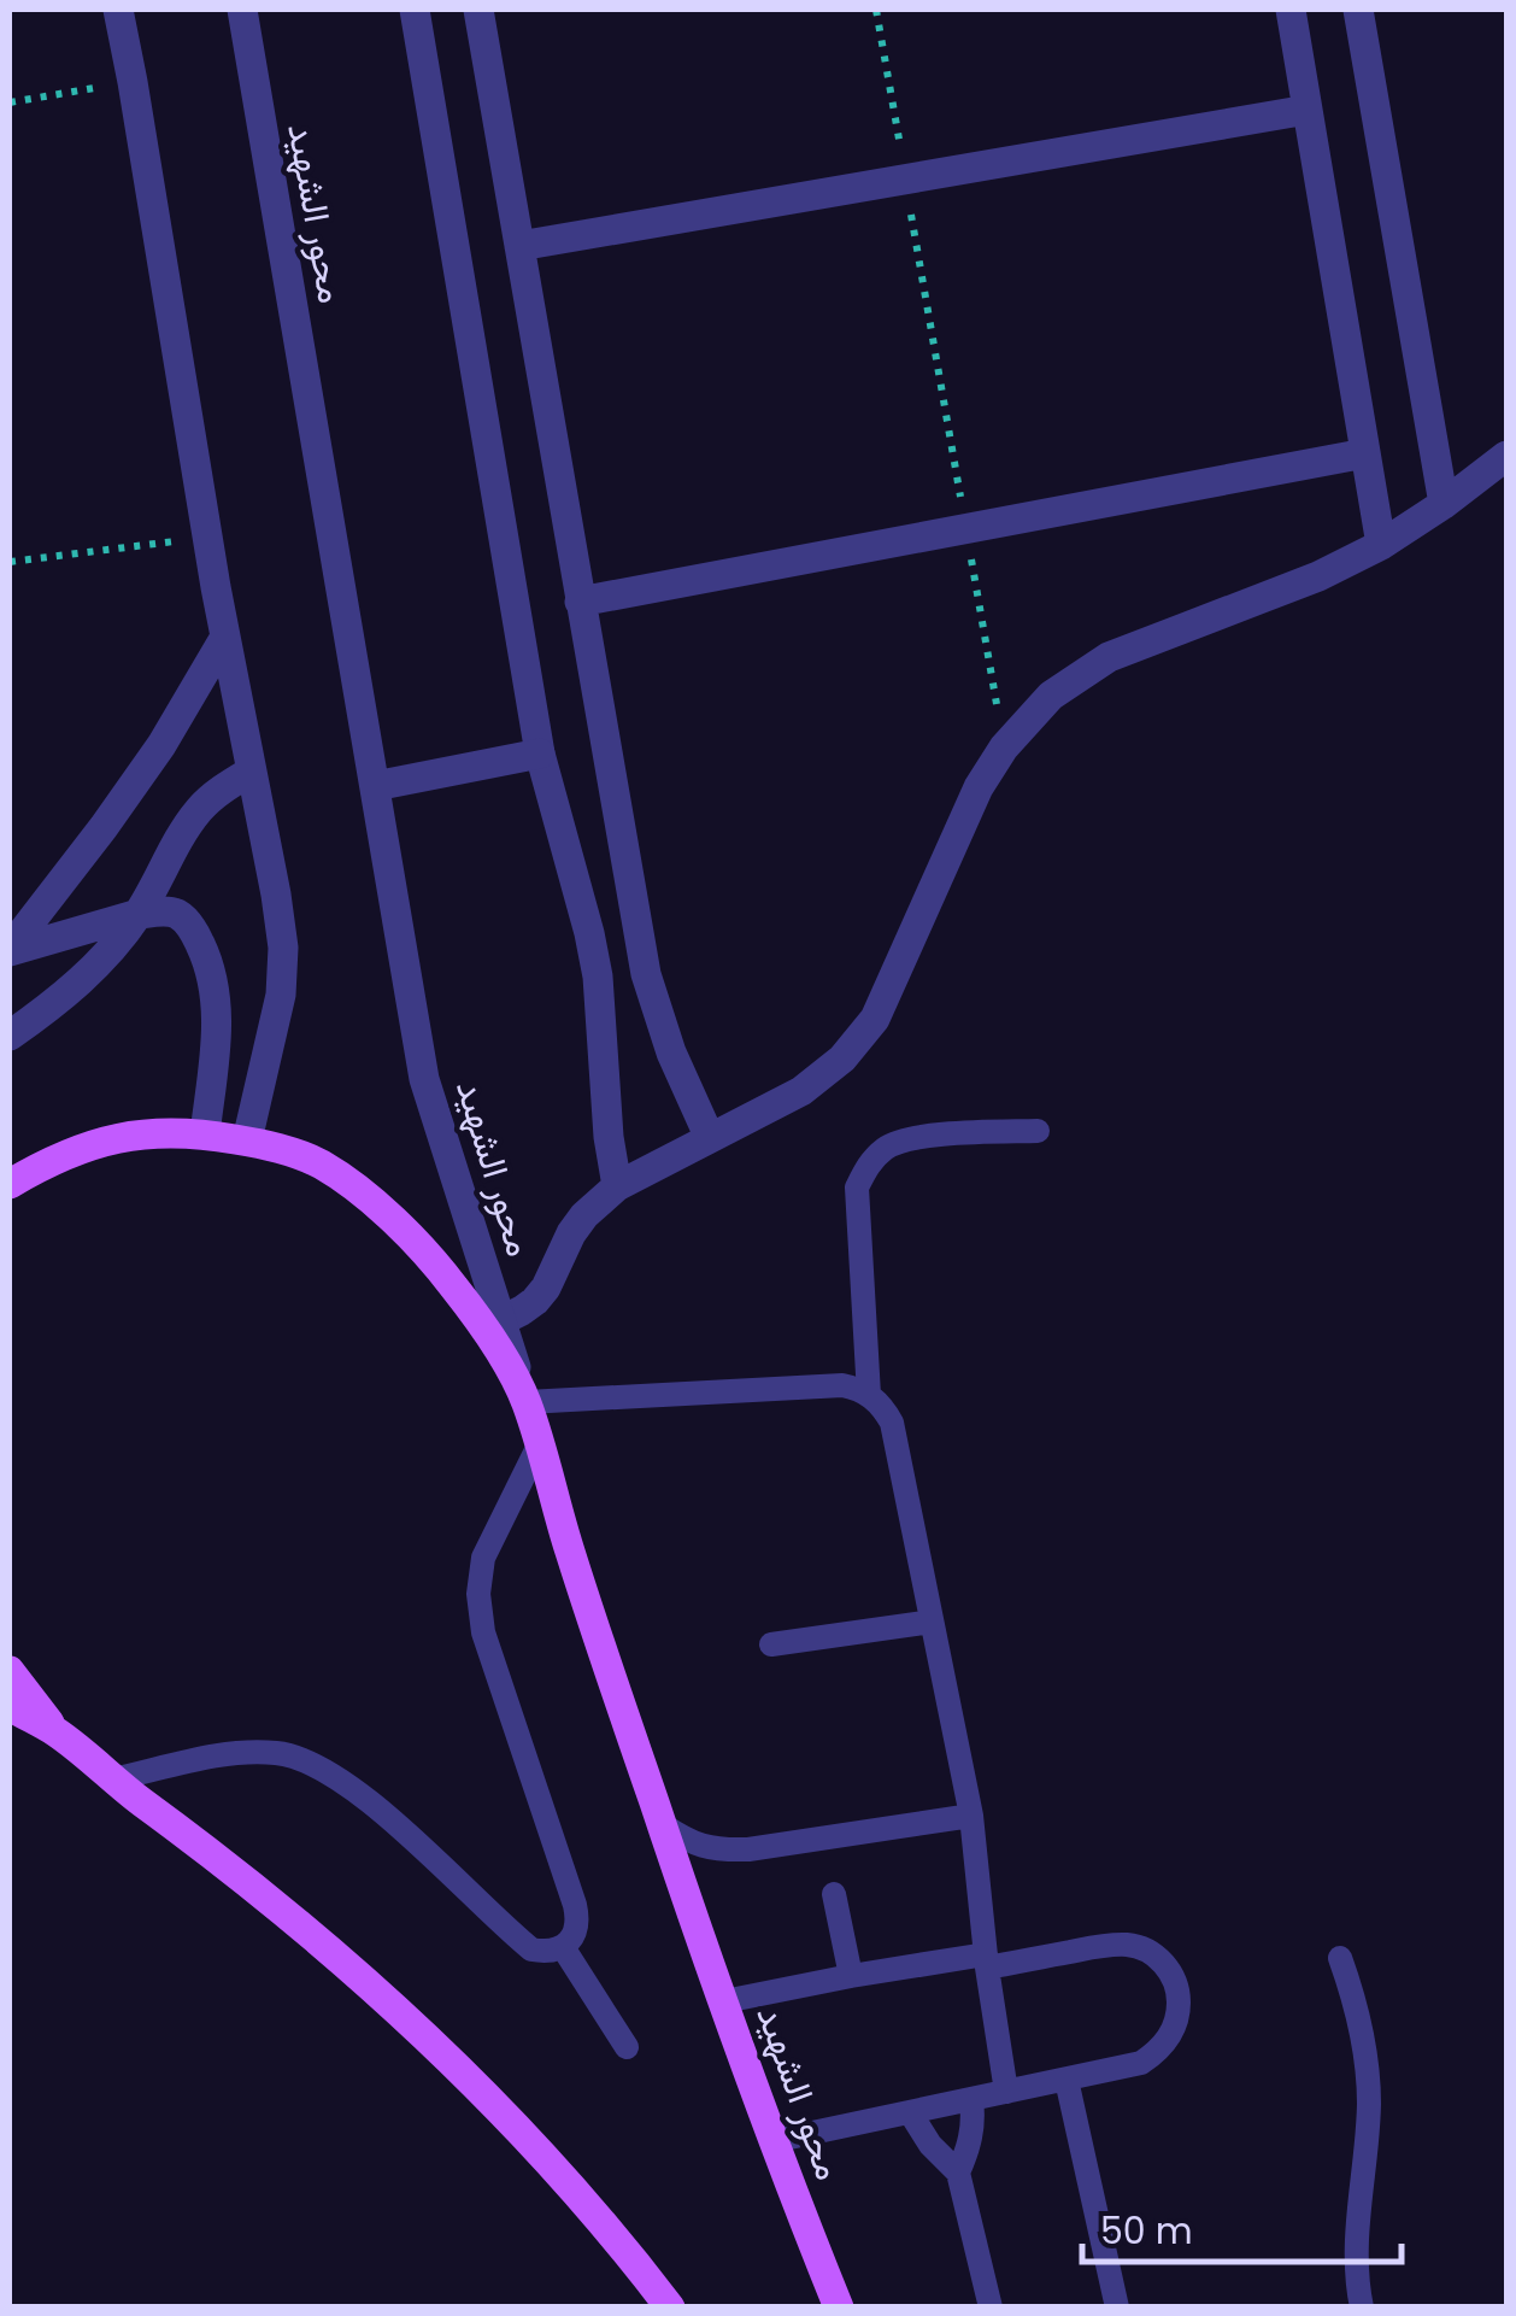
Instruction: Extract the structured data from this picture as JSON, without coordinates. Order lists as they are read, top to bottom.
{
  "streets": {
    "main road": ["محور الشهيد"]
  },
  "scale_bar": "50 m"
}
